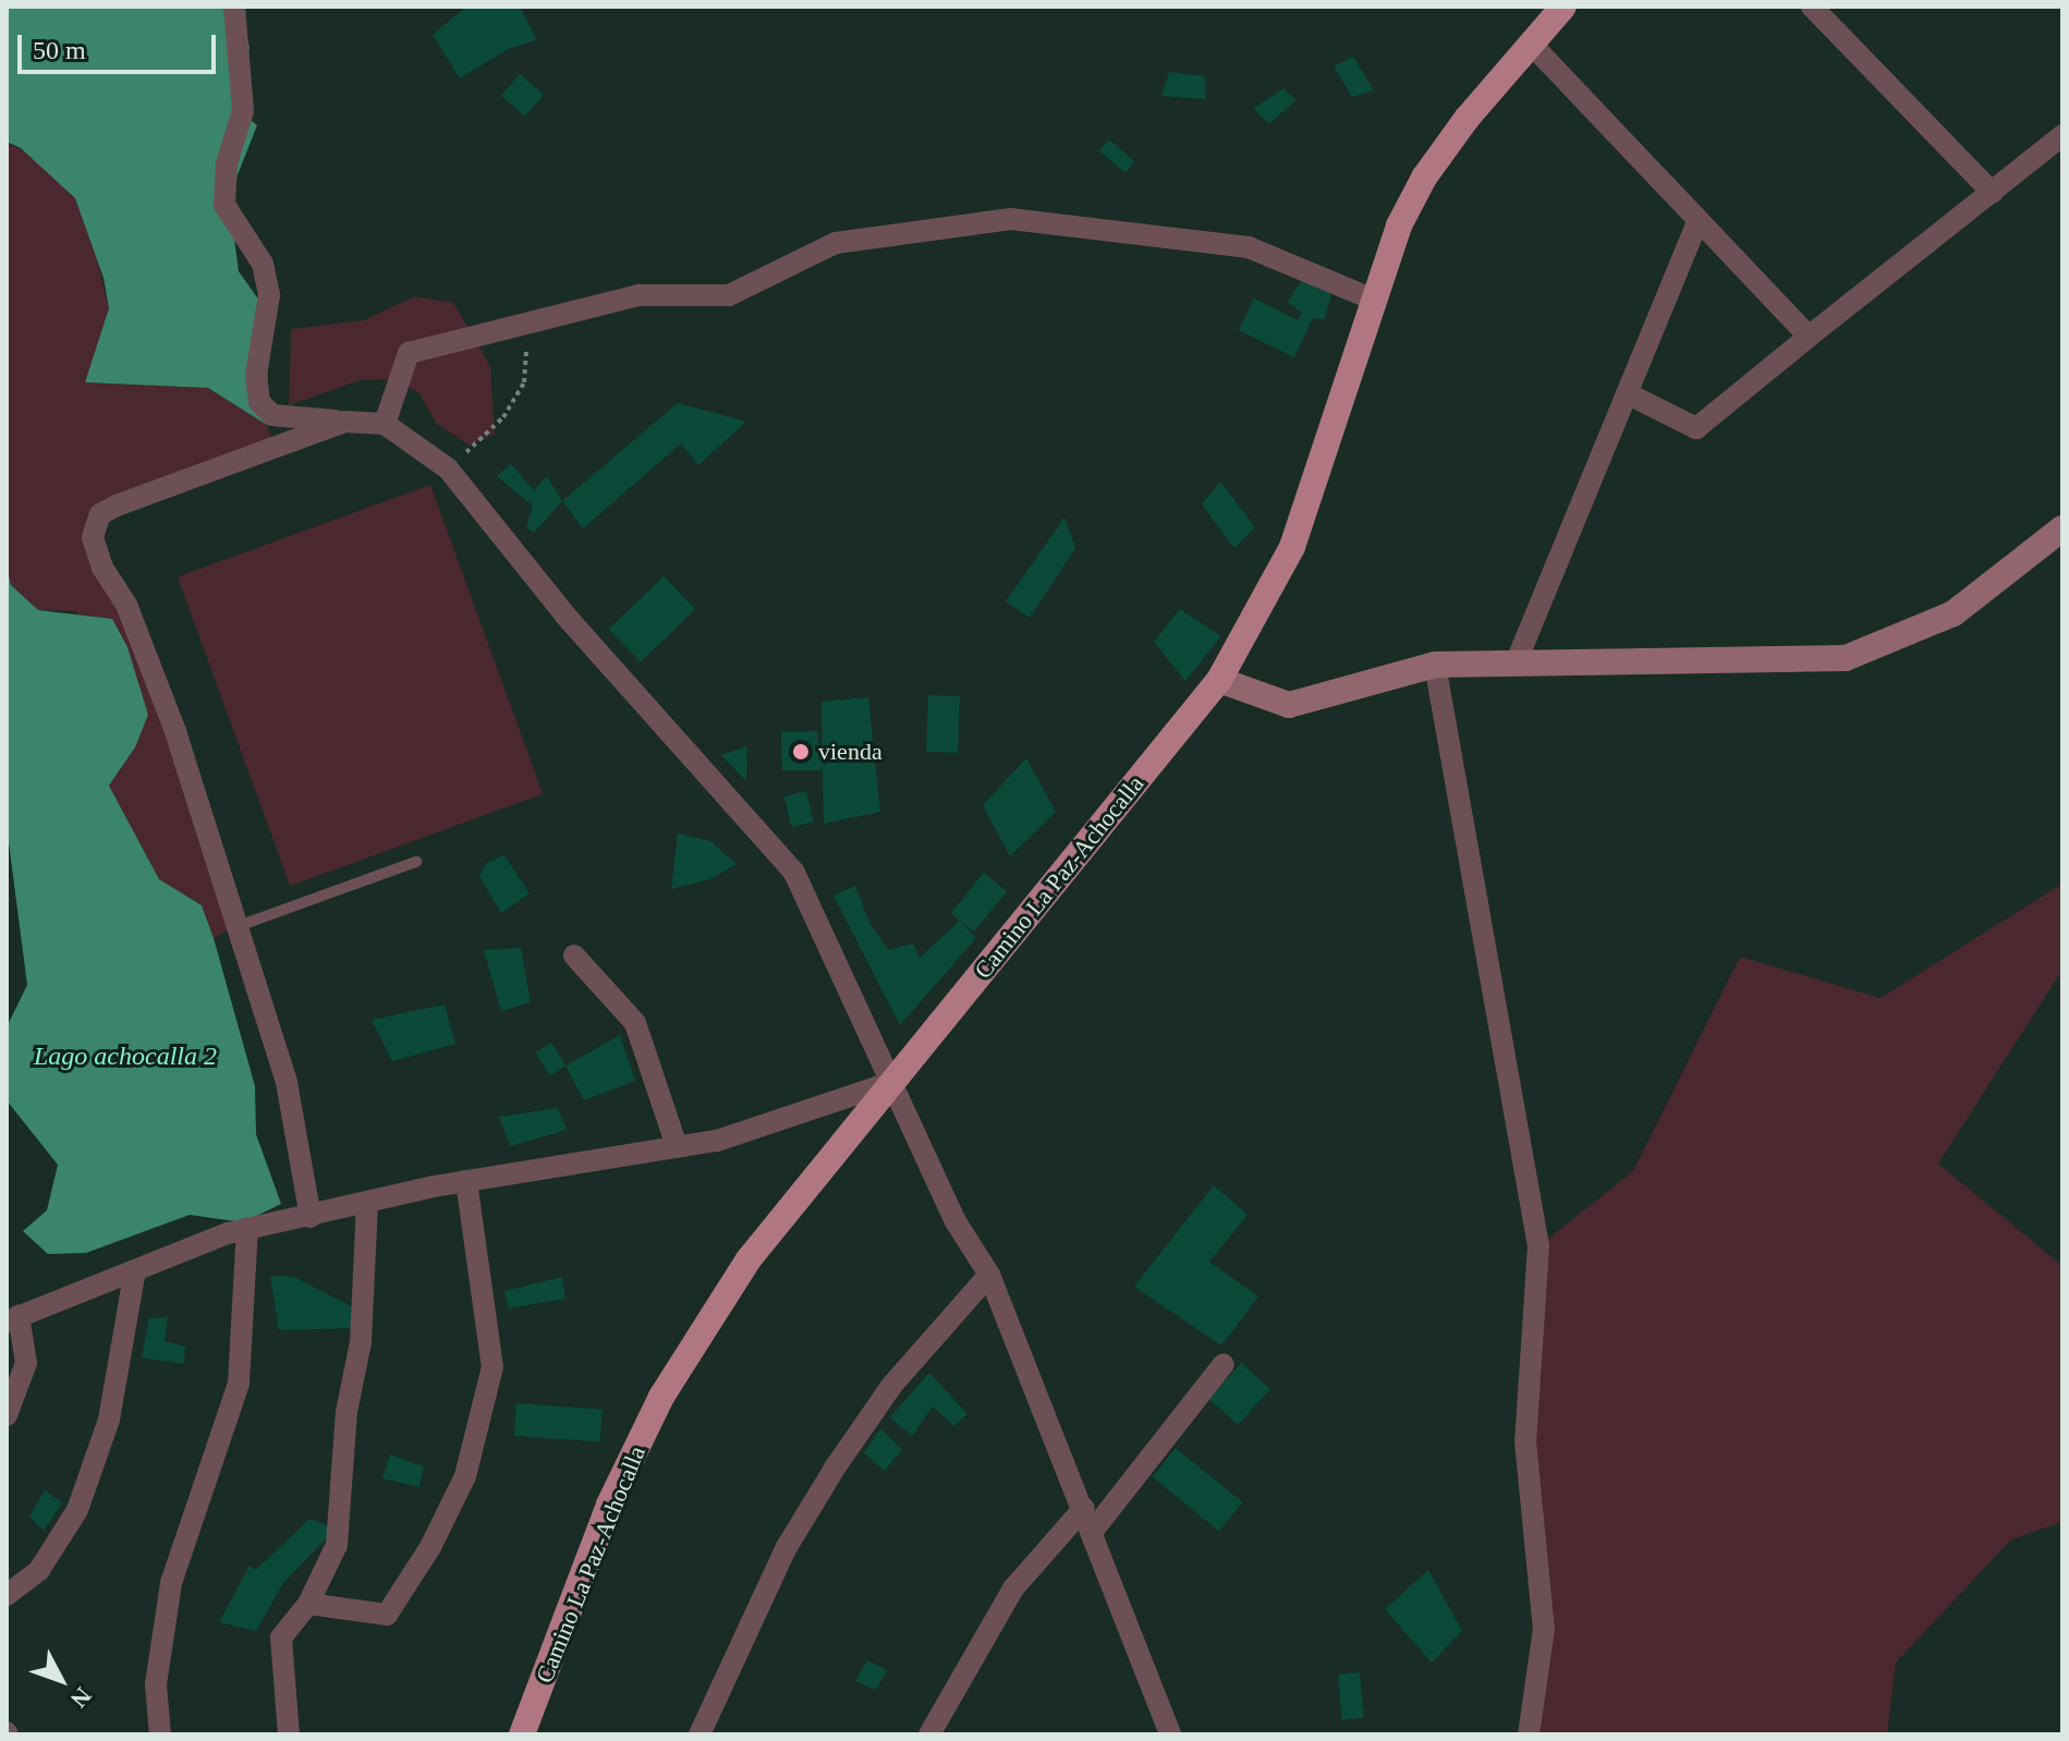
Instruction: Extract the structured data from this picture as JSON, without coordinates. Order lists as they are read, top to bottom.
{
  "streets": {
    "main road": ["Camino La Paz-Achocalla"]
  },
  "water": ["Lago achocalla 2"],
  "places": ["vienda"],
  "scale_bar": "50 m",
  "north": "bottom right"
}
